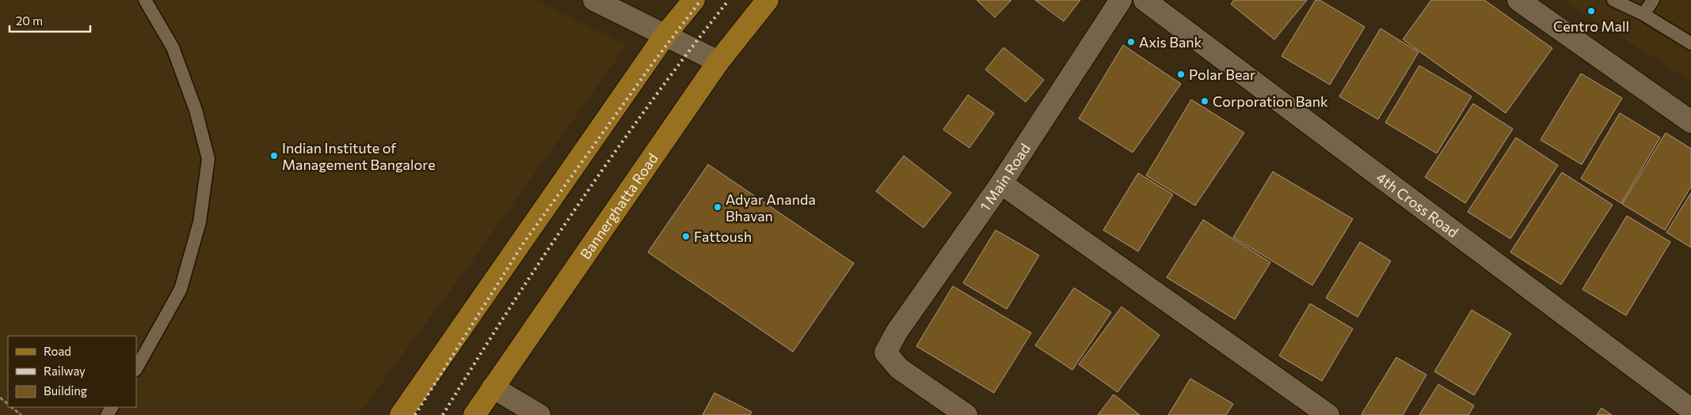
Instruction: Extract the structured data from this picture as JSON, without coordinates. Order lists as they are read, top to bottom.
{
  "streets": {
    "main road": ["Bannerghatta Road"],
    "street": ["1 Main Road", "4th Cross Road"]
  },
  "places": [
    "Centro Mall",
    "Axis Bank",
    "Polar Bear",
    "Corporation Bank",
    "Indian Institute of Management Bangalore",
    "Adyar Ananda Bhavan",
    "Fattoush"
  ],
  "legend": ["Road", "Railway", "Building"],
  "scale_bar": "20 m"
}
